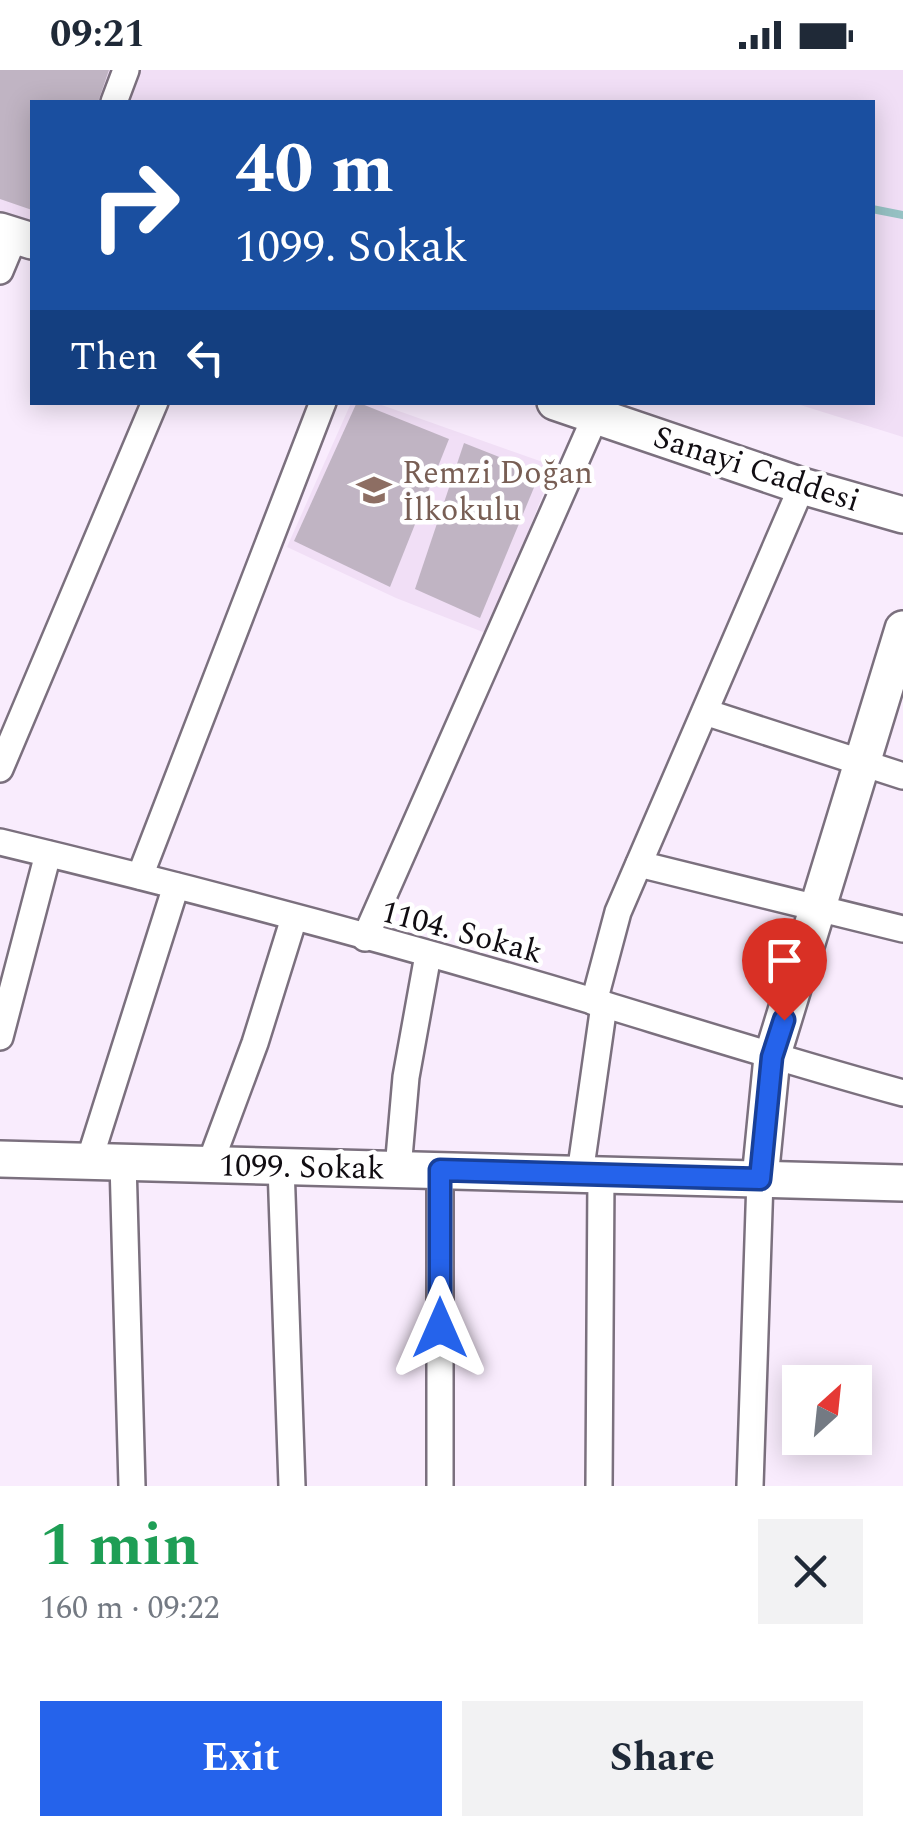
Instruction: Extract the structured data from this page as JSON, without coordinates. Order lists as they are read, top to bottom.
{
  "streets": {
    "street": ["Sanayi Caddesi", "1104. Sokak", "1099. Sokak"]
  },
  "places": {
    "school or university": ["Remzi Doğan İlkokulu"]
  },
  "north": "top right",
  "page": {
    "status": "09:21",
    "turn": ["40 m", "1099. Sokak"],
    "then": "Then",
    "heading": ["1 min", "160 m · 09:22"],
    "buttons": ["Exit", "Share"]
  }
}
